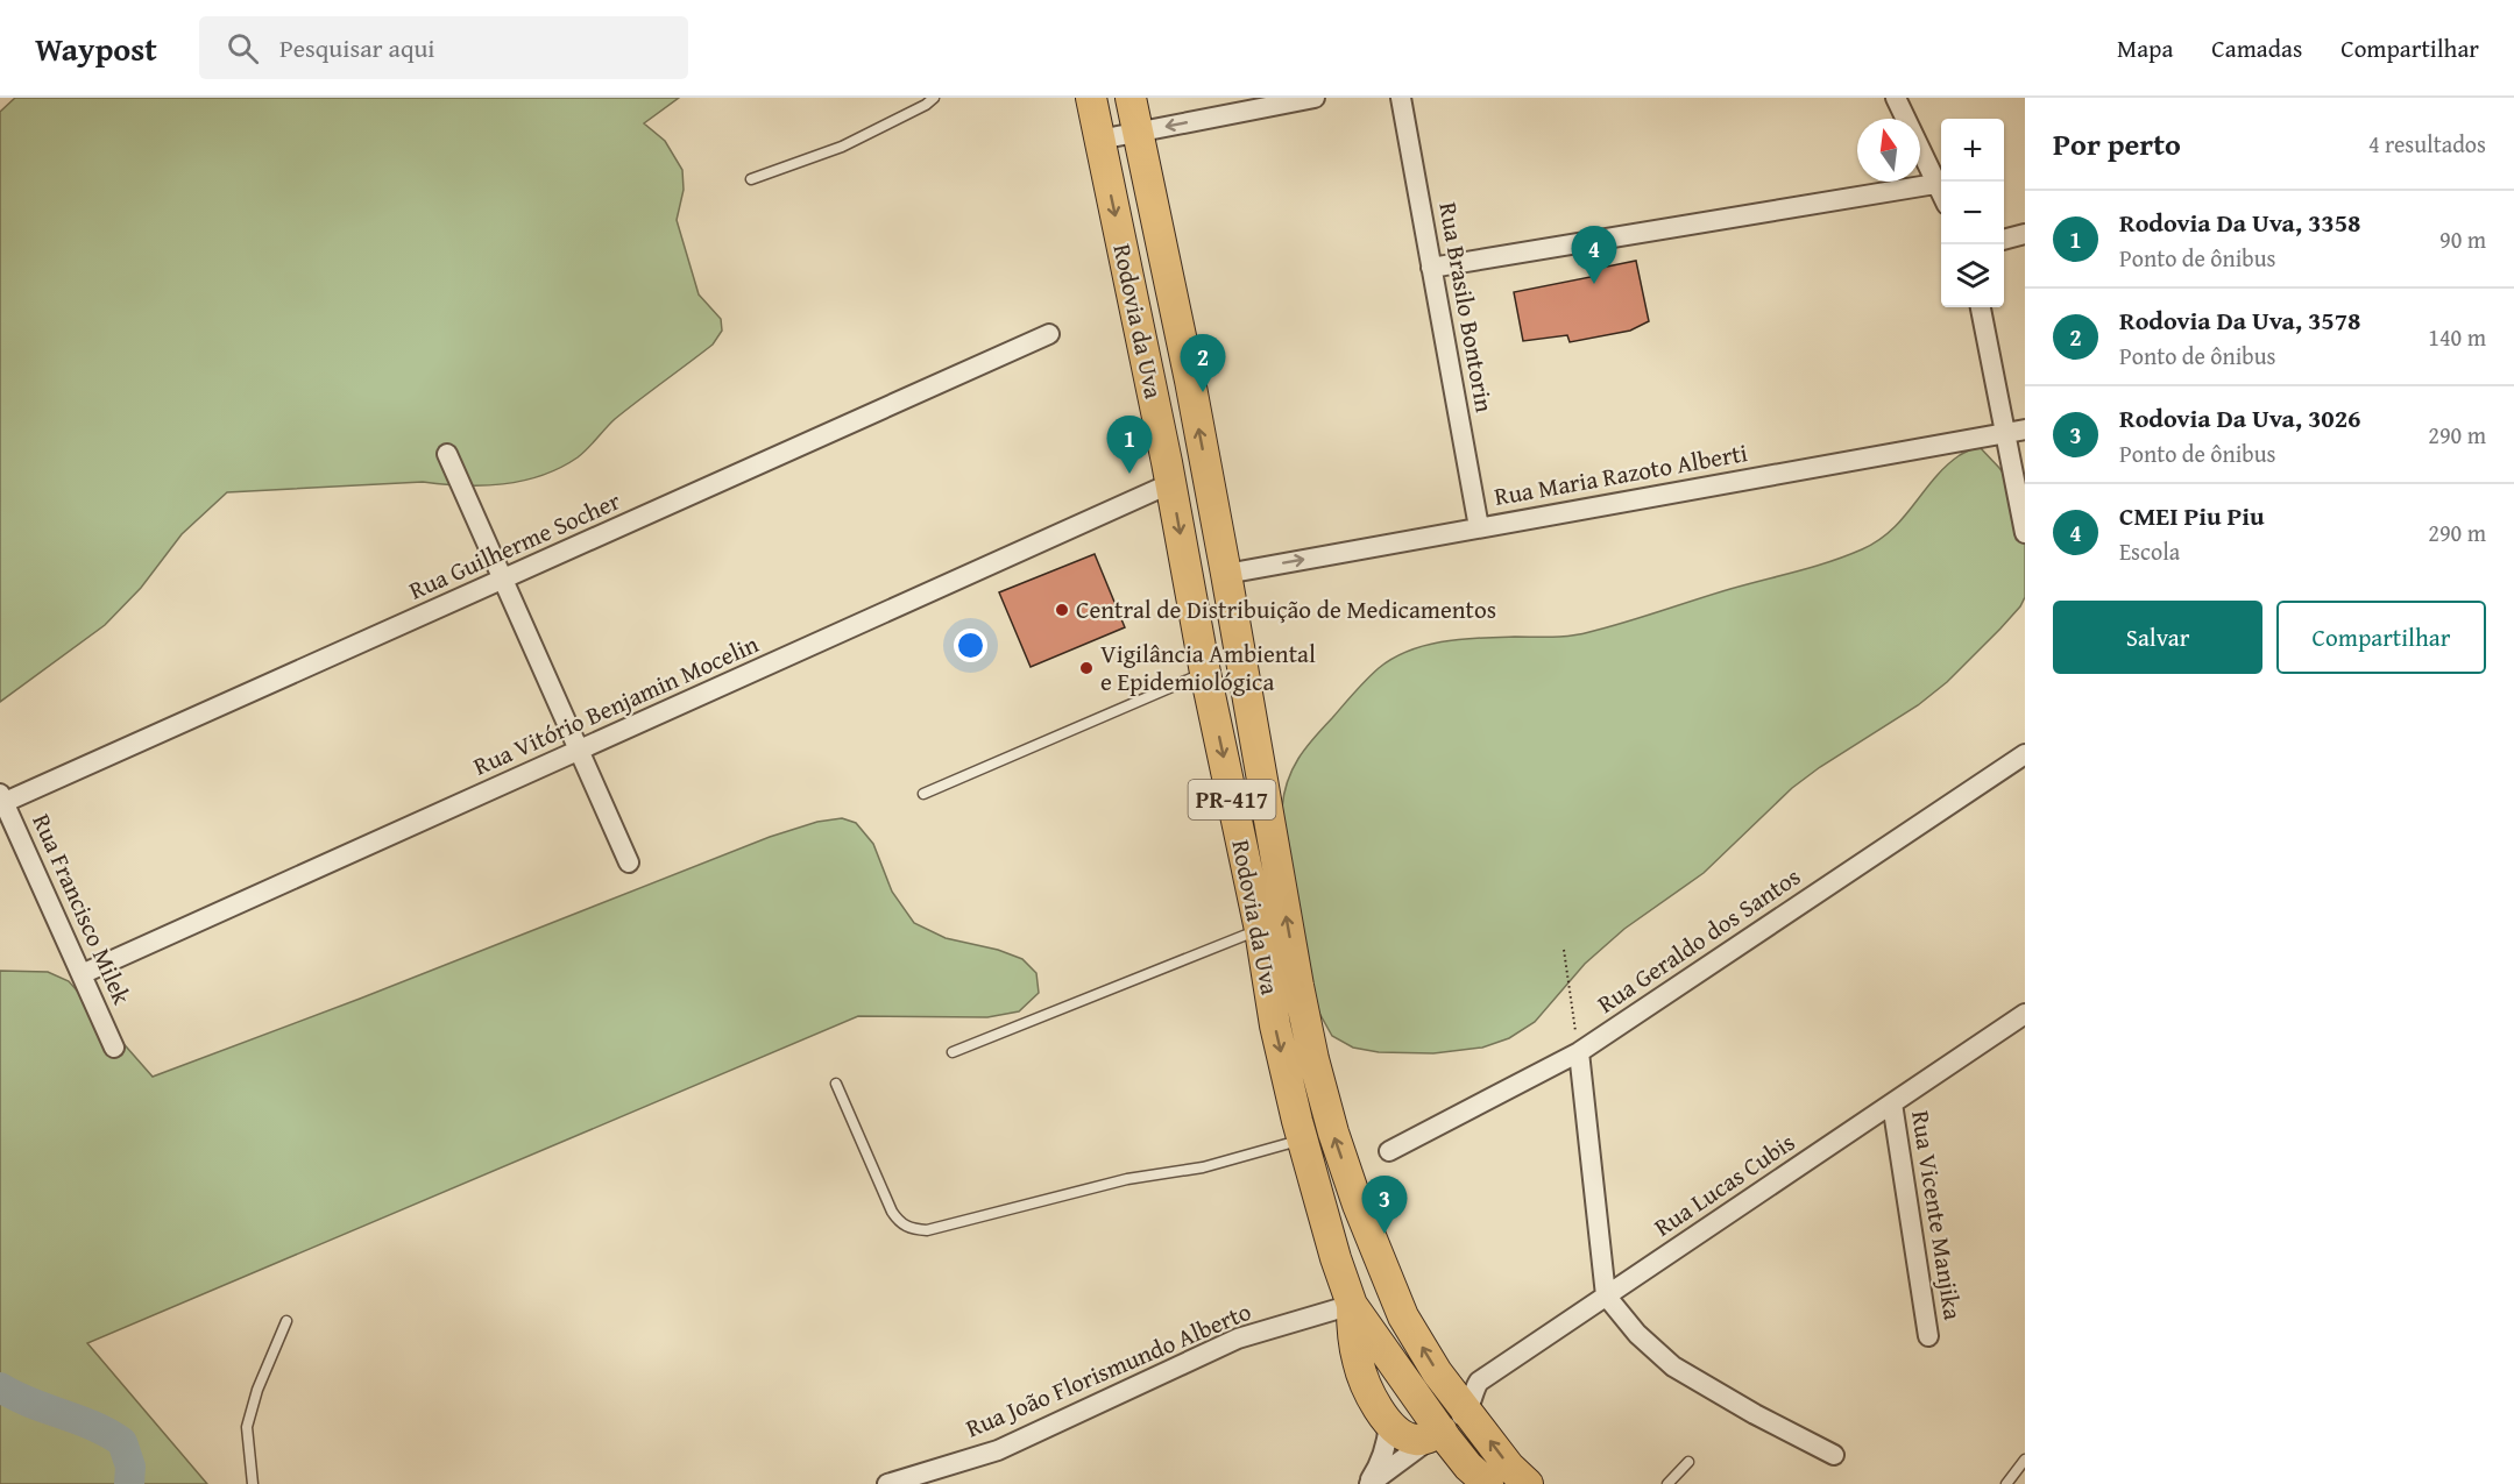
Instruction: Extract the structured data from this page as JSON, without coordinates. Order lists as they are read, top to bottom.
{
  "streets": {
    "main road": ["Rodovia da Uva", "PR-417"],
    "street": [
      "Rua Brasilo Bontorin",
      "Rua Maria Razoto Alberti",
      "Rua Guilherme Socher",
      "Rua Vitório Benjamin Mocelin",
      "Rua Francisco Milek",
      "Rua Geraldo dos Santos",
      "Rua Lucas Cubis",
      "Rua Vicente Manjika",
      "Rua João Florismundo Alberto"
    ]
  },
  "crossings": [
    ["Rua Brasilo Bontorin", "Rua Maria Razoto Alberti"],
    ["Rodovia da Uva", "Rua Maria Razoto Alberti"],
    ["Rodovia da Uva", "Rua Vitório Benjamin Mocelin"],
    ["Rodovia da Uva", "Rua Lucas Cubis"],
    ["Rodovia da Uva", "Rua João Florismundo Alberto"],
    ["Rua Guilherme Socher", "Rua Francisco Milek"],
    ["Rua Vitório Benjamin Mocelin", "Rua Francisco Milek"],
    ["Rua Lucas Cubis", "Rua Vicente Manjika"]
  ],
  "places": ["Central de Distribuição de Medicamentos", "Vigilância Ambiental e Epidemiológica"],
  "north": "top",
  "page": {
    "header": "Waypost",
    "search": "Pesquisar aqui",
    "nav": ["Mapa", "Camadas", "Compartilhar"],
    "heading": ["Por perto", "4 resultados"],
    "map_buttons": ["+", "−"],
    "list": [
      {
        "mark": "1",
        "name": "Rodovia Da Uva, 3358",
        "note": "Ponto de ônibus",
        "value": "90 m"
      },
      {
        "mark": "2",
        "name": "Rodovia Da Uva, 3578",
        "note": "Ponto de ônibus",
        "value": "140 m"
      },
      {
        "mark": "3",
        "name": "Rodovia Da Uva, 3026",
        "note": "Ponto de ônibus",
        "value": "290 m"
      },
      {
        "mark": "4",
        "name": "CMEI Piu Piu",
        "note": "Escola",
        "value": "290 m"
      }
    ],
    "pins": [
      "4",
      "2",
      "1",
      "3"
    ],
    "buttons": ["Salvar", "Compartilhar"]
  }
}
